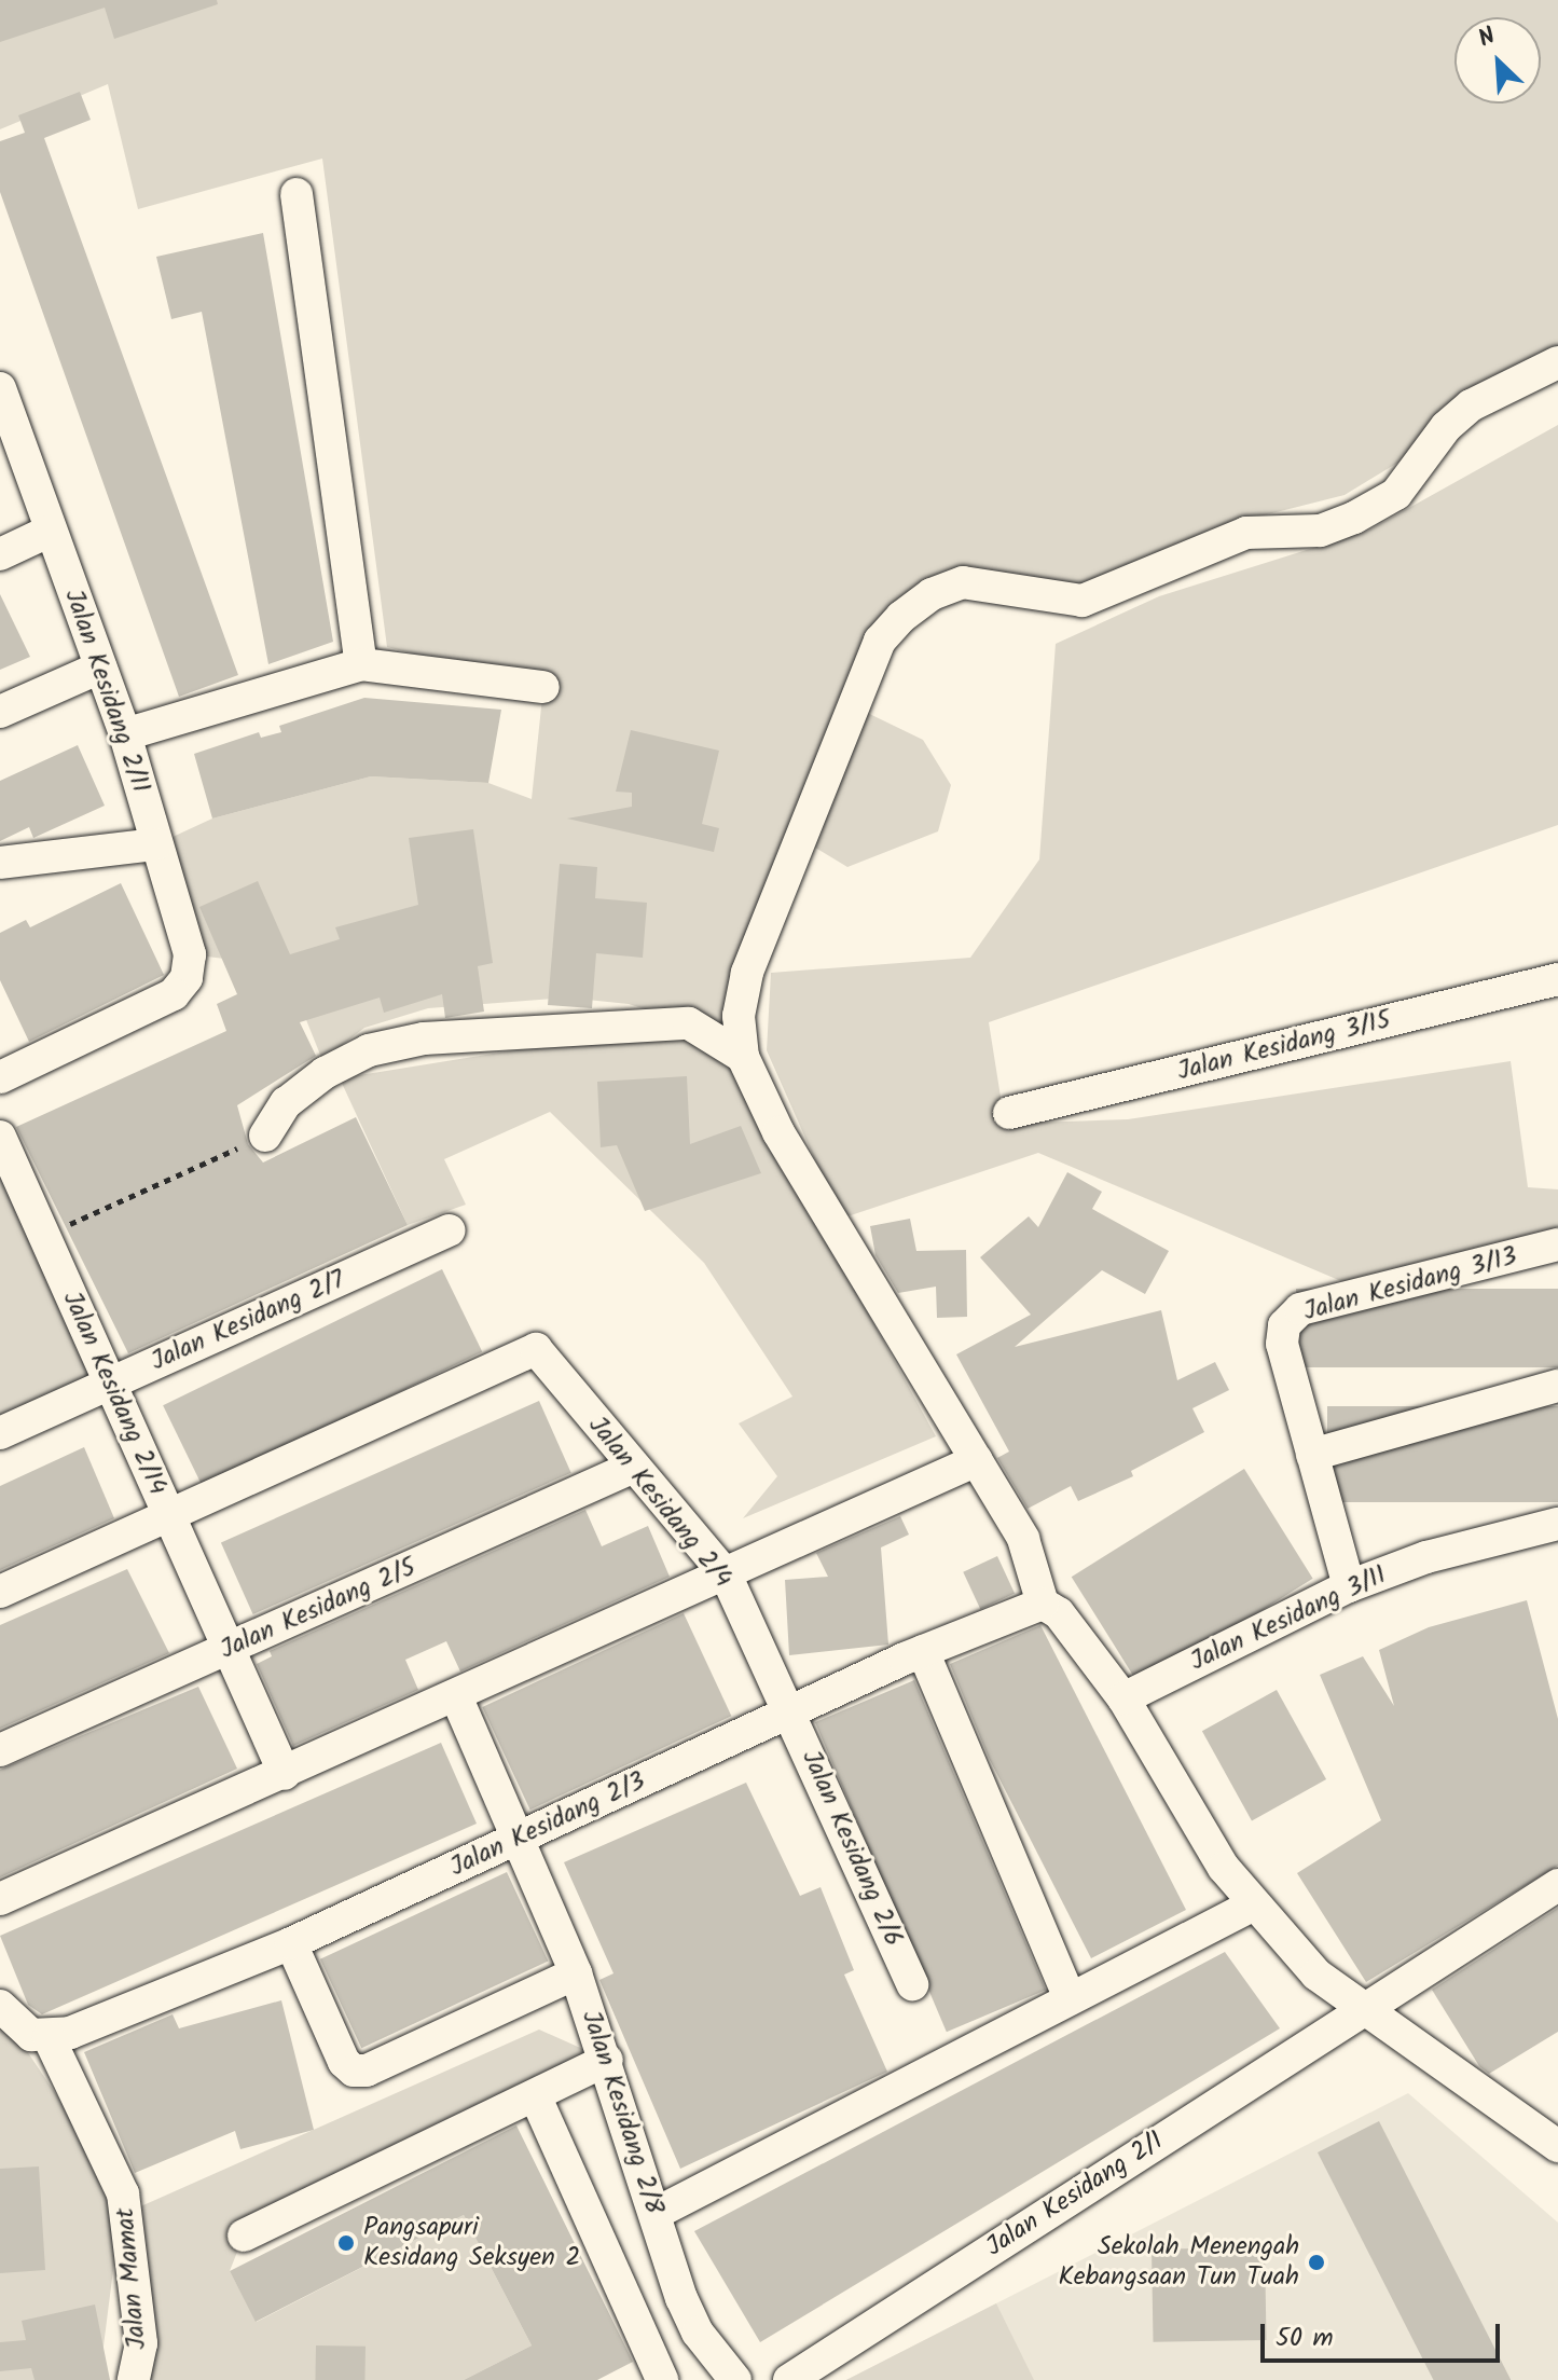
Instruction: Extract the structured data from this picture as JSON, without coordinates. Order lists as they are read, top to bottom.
{
  "streets": {
    "street": [
      "Jalan Kesidang 2/11",
      "Jalan Kesidang 3/15",
      "Jalan Kesidang 3/13",
      "Jalan Kesidang 2/7",
      "Jalan Kesidang 2/14",
      "Jalan Kesidang 2/4",
      "Jalan Kesidang 2/5",
      "Jalan Kesidang 3/11",
      "Jalan Kesidang 2/3",
      "Jalan Kesidang 2/6",
      "Jalan Kesidang 2/8",
      "Jalan Kesidang 2/1",
      "Jalan Mamat"
    ]
  },
  "crossings": [
    ["Jalan Kesidang 2/7", "Jalan Kesidang 2/14"],
    ["Jalan Kesidang 2/14", "Jalan Kesidang 2/4"],
    ["Jalan Kesidang 2/14", "Jalan Kesidang 2/5"],
    ["Jalan Kesidang 2/4", "Jalan Kesidang 2/5"],
    ["Jalan Kesidang 2/4", "Jalan Kesidang 2/3"],
    ["Jalan Kesidang 2/4", "Jalan Kesidang 2/6"],
    ["Jalan Kesidang 2/3", "Jalan Kesidang 2/6"],
    ["Jalan Kesidang 2/3", "Jalan Kesidang 2/8"],
    ["Jalan Kesidang 2/3", "Jalan Mamat"]
  ],
  "places": ["Pangsapuri Kesidang Seksyen 2", "Sekolah Menengah Kebangsaan Tun Tuah"],
  "scale_bar": "50 m",
  "north": "top left"
}
